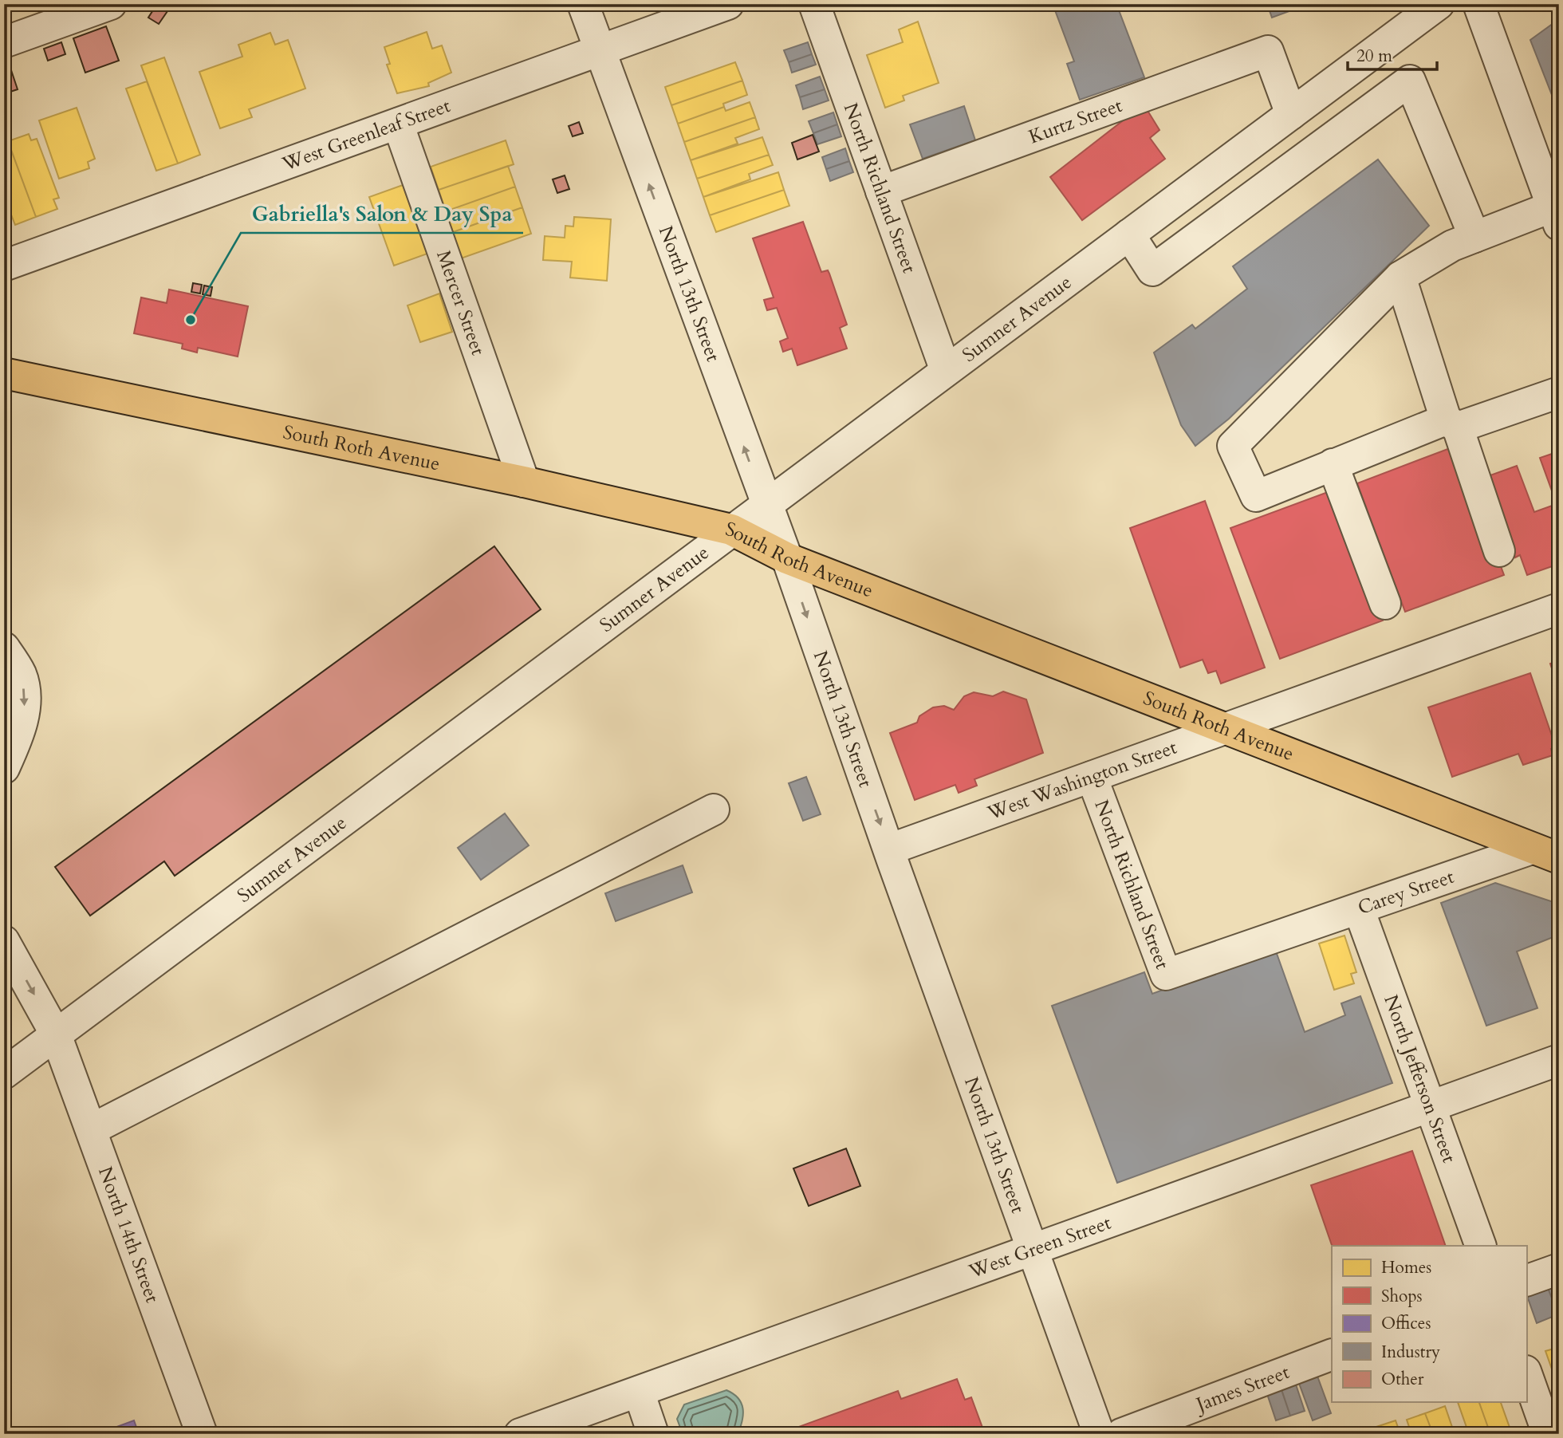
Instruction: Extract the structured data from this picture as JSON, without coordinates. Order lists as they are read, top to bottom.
{
  "streets": {
    "main road": ["South Roth Avenue"],
    "street": [
      "Kurtz Street",
      "West Greenleaf Street",
      "North Richland Street",
      "North 13th Street",
      "Mercer Street",
      "Sumner Avenue",
      "West Washington Street",
      "Carey Street",
      "North Jefferson Street",
      "North 14th Street",
      "West Green Street",
      "James Street"
    ]
  },
  "crossings": [
    ["Kurtz Street", "North Richland Street"],
    ["Kurtz Street", "Sumner Avenue"],
    ["West Greenleaf Street", "North 13th Street"],
    ["West Greenleaf Street", "Mercer Street"],
    ["North Richland Street", "Sumner Avenue"],
    ["North Richland Street", "West Washington Street"],
    ["North Richland Street", "Carey Street"],
    ["North 13th Street", "Sumner Avenue"],
    ["North 13th Street", "South Roth Avenue"],
    ["North 13th Street", "West Washington Street"],
    ["North 13th Street", "West Green Street"],
    ["Mercer Street", "South Roth Avenue"],
    ["Sumner Avenue", "South Roth Avenue"],
    ["Sumner Avenue", "North 14th Street"],
    ["South Roth Avenue", "West Washington Street"],
    ["South Roth Avenue", "Carey Street"],
    ["Carey Street", "North Jefferson Street"],
    ["North Jefferson Street", "West Green Street"]
  ],
  "places": ["Gabriella's Salon & Day Spa"],
  "legend": [
    "Homes",
    "Shops",
    "Offices",
    "Industry",
    "Other"
  ],
  "scale_bar": "20 m"
}
